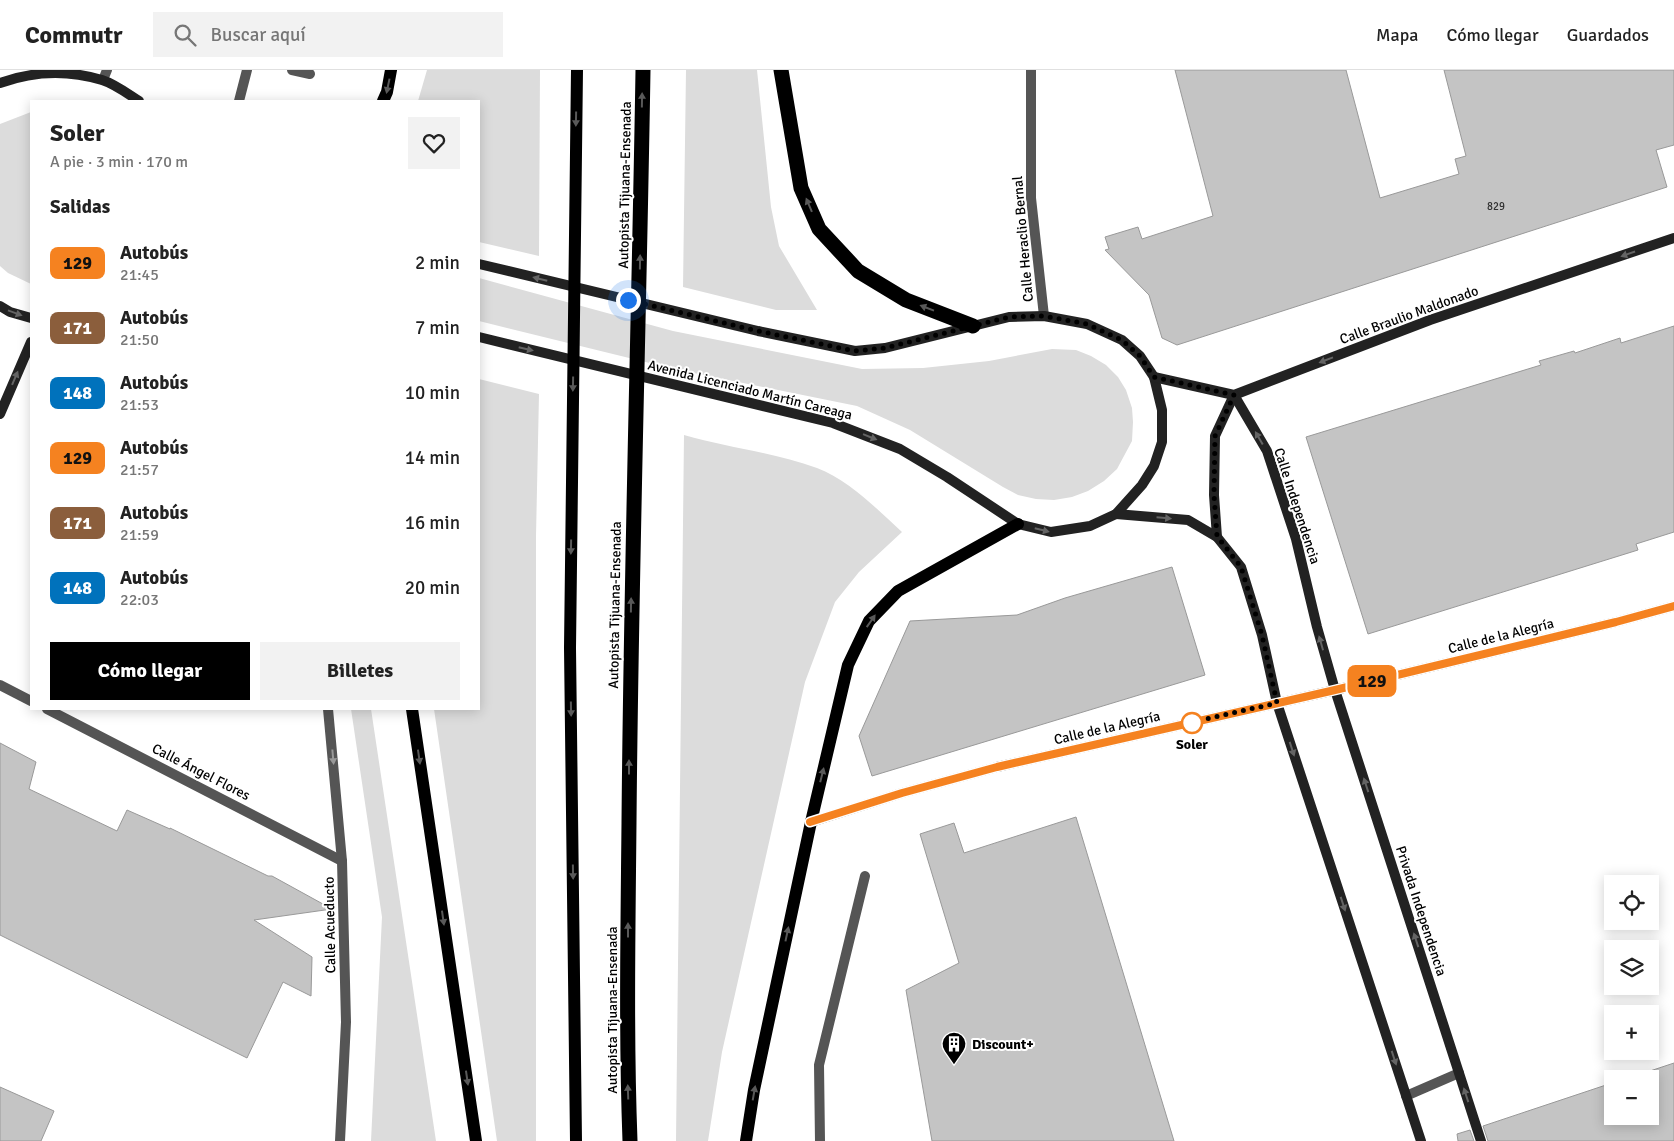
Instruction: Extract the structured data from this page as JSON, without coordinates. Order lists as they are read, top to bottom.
{
  "streets": {
    "highway": ["Autopista Tijuana-Ensenada"],
    "main road": [
      "Calle Braulio Maldonado",
      "Avenida Licenciado Martín Careaga",
      "Calle Independencia",
      "Calle de la Alegría",
      "Privada Independencia"
    ],
    "street": ["Calle Heraclio Bernal", "Calle Ángel Flores", "Calle Acueducto"]
  },
  "crossings": [
    ["Calle Heraclio Bernal", "Avenida Licenciado Martín Careaga"],
    ["Calle Braulio Maldonado", "Calle Independencia"],
    ["Calle Independencia", "Calle de la Alegría"],
    ["Calle Independencia", "Privada Independencia"],
    ["Calle de la Alegría", "Privada Independencia"],
    ["Calle Ángel Flores", "Calle Acueducto"]
  ],
  "one_way": ["Autopista Tijuana-Ensenada", "Calle Braulio Maldonado", "Calle Acueducto"],
  "places": {
    "other": ["Soler"],
    "building": ["Discount+"]
  },
  "lines": ["bus line 129"],
  "house_numbers": ["829"],
  "page": {
    "header": "Commutr",
    "search": "Buscar aquí",
    "nav": ["Mapa", "Cómo llegar", "Guardados"],
    "on_map": "129",
    "heading": [
      ["Soler", "A pie · 3 min · 170 m"],
      "Salidas"
    ],
    "list": [
      {
        "mark": "129",
        "name": "Autobús",
        "note": "21:45",
        "value": "2 min"
      },
      {
        "mark": "171",
        "name": "Autobús",
        "note": "21:50",
        "value": "7 min"
      },
      {
        "mark": "148",
        "name": "Autobús",
        "note": "21:53",
        "value": "10 min"
      },
      {
        "mark": "129",
        "name": "Autobús",
        "note": "21:57",
        "value": "14 min"
      },
      {
        "mark": "171",
        "name": "Autobús",
        "note": "21:59",
        "value": "16 min"
      },
      {
        "mark": "148",
        "name": "Autobús",
        "note": "22:03",
        "value": "20 min"
      }
    ],
    "buttons": ["Cómo llegar", "Billetes"],
    "map_buttons": ["+", "−"]
  }
}
